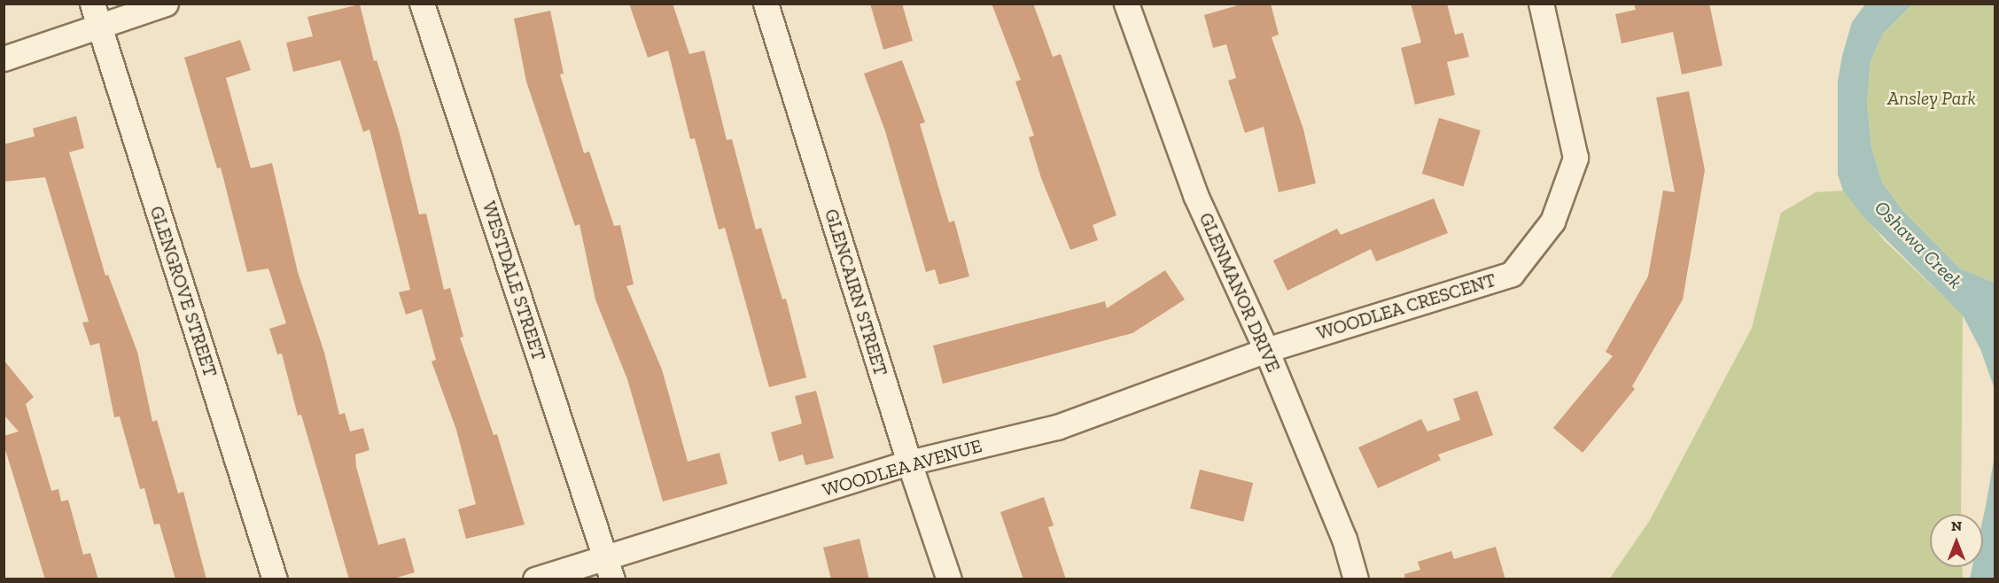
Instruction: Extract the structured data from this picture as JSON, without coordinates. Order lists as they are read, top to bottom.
{
  "streets": {
    "street": [
      "WESTDALE STREET",
      "GLENGROVE STREET",
      "GLENCAIRN STREET",
      "GLENMANOR DRIVE",
      "WOODLEA CRESCENT",
      "WOODLEA AVENUE"
    ]
  },
  "crossings": [
    ["WESTDALE STREET", "WOODLEA AVENUE"],
    ["GLENCAIRN STREET", "WOODLEA AVENUE"],
    ["GLENMANOR DRIVE", "WOODLEA CRESCENT"],
    ["GLENMANOR DRIVE", "WOODLEA AVENUE"],
    ["WOODLEA CRESCENT", "WOODLEA AVENUE"]
  ],
  "water": ["Oshawa Creek"],
  "parks": ["Ansley Park"],
  "north": "top"
}
